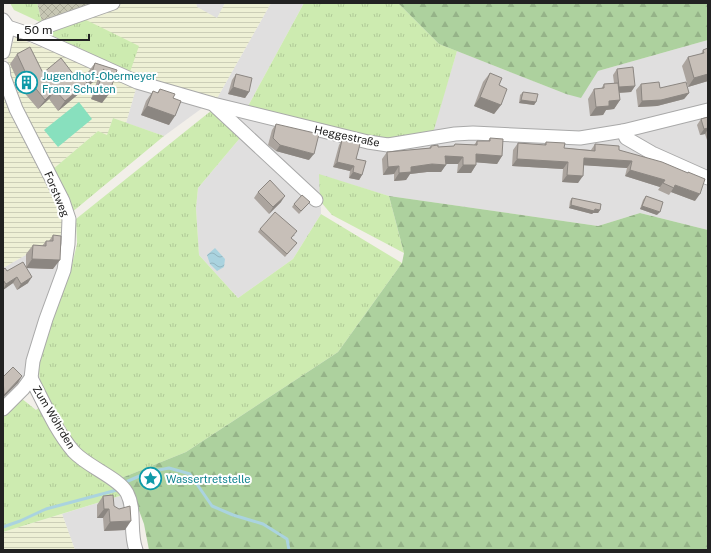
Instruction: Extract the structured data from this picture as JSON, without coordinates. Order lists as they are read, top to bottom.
{
  "streets": {
    "street": ["Heggestraße", "Forstweg", "Zum Wöhrden"]
  },
  "crossings": [
    ["Forstweg", "Zum Wöhrden"]
  ],
  "places": {
    "building": ["Jugendhof-Obermeyer Franz Schuten"],
    "place": ["Wassertretstelle"]
  },
  "scale_bar": "50 m"
}
